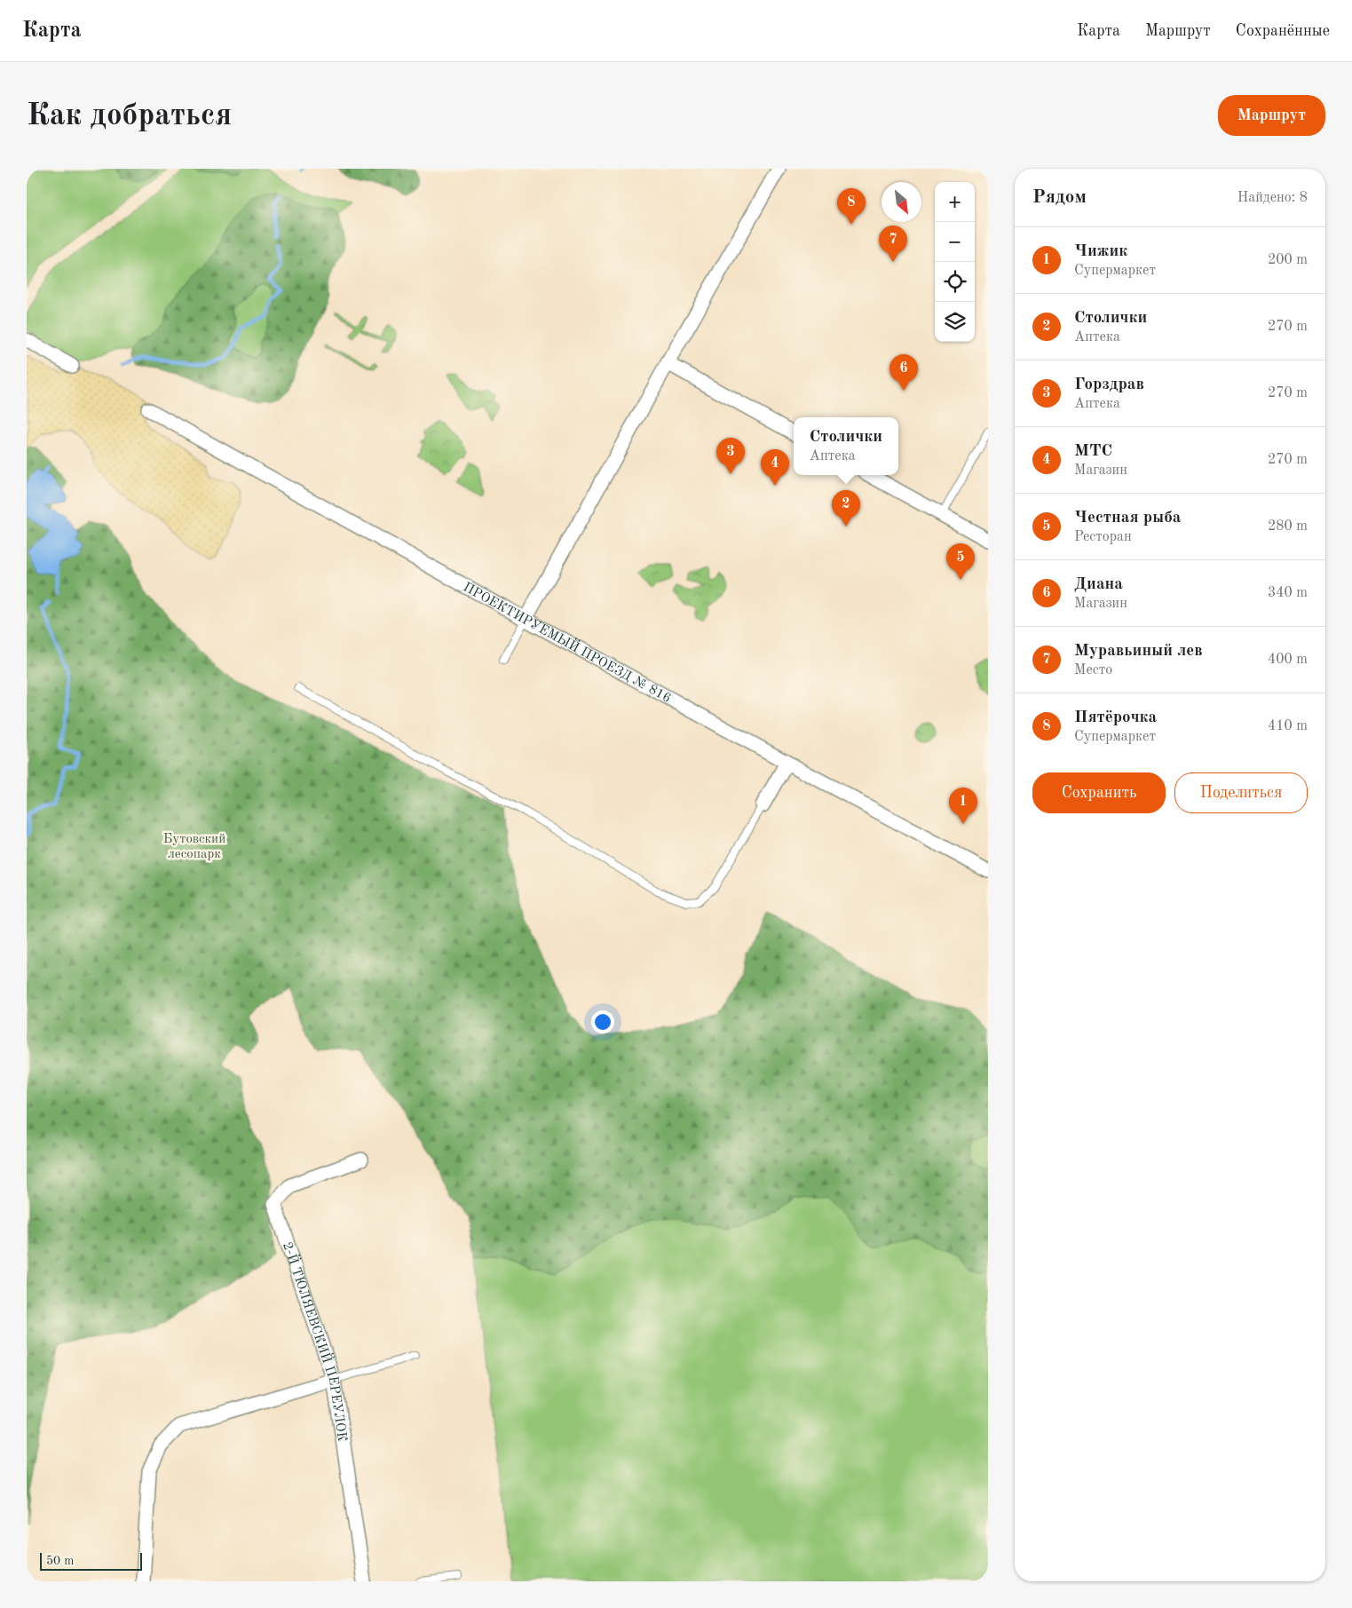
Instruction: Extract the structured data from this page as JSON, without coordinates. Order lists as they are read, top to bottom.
{
  "streets": {
    "street": ["ПРОЕКТИРУЕМЫЙ ПРОЕЗД № 816", "2-Й ТЮЛЯЕВСКИЙ ПЕРЕУЛОК"]
  },
  "parks": ["Бутовский лесопарк"],
  "scale_bar": "50 m",
  "north": "bottom right",
  "page": {
    "header": "Карта",
    "nav": ["Карта", "Маршрут", "Сохранённые"],
    "buttons": [
      "Маршрут",
      ["Сохранить", "Поделиться"]
    ],
    "title": "Как добраться",
    "heading": ["Рядом", "Найдено: 8"],
    "map_buttons": ["+", "−"],
    "pins": [
      "8",
      "7",
      "6",
      "3",
      "4",
      "2",
      "5",
      "1"
    ],
    "list": [
      {
        "mark": "1",
        "name": "Чижик",
        "note": "Супермаркет",
        "value": "200 m"
      },
      {
        "mark": "2",
        "name": "Столички",
        "note": "Аптека",
        "value": "270 m"
      },
      {
        "mark": "3",
        "name": "Горздрав",
        "note": "Аптека",
        "value": "270 m"
      },
      {
        "mark": "4",
        "name": "МТС",
        "note": "Магазин",
        "value": "270 m"
      },
      {
        "mark": "5",
        "name": "Честная рыба",
        "note": "Ресторан",
        "value": "280 m"
      },
      {
        "mark": "6",
        "name": "Диана",
        "note": "Магазин",
        "value": "340 m"
      },
      {
        "mark": "7",
        "name": "Муравьиный лев",
        "note": "Место",
        "value": "400 m"
      },
      {
        "mark": "8",
        "name": "Пятёрочка",
        "note": "Супермаркет",
        "value": "410 m"
      }
    ],
    "popup": ["Столички", "Аптека"],
    "scale": "50 m"
  }
}
